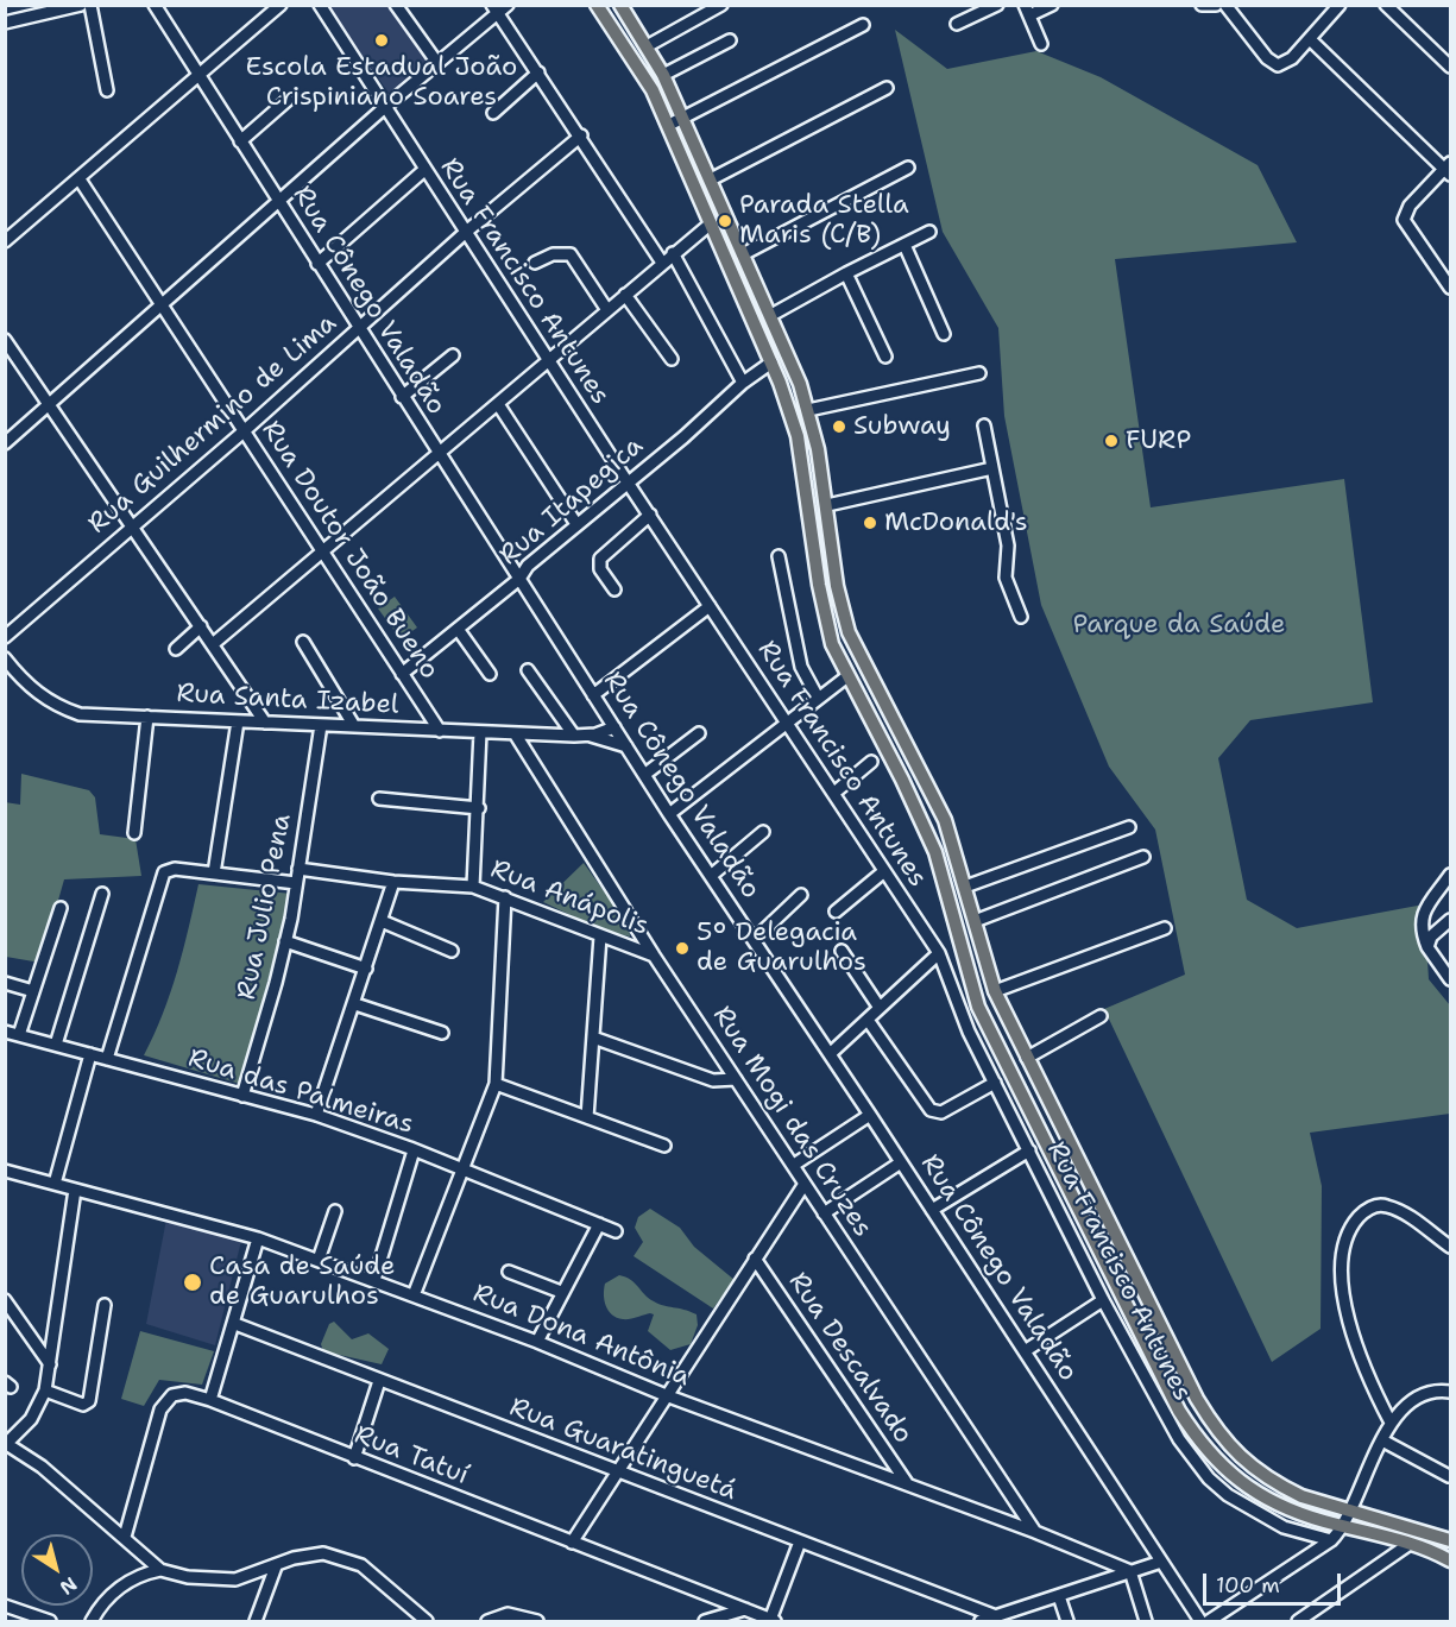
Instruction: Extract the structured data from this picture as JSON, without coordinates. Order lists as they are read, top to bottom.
{
  "streets": {
    "street": [
      "Rua Francisco Antunes",
      "Rua Cônego Valadão",
      "Rua Guilhermino de Lima",
      "Rua Itapegica",
      "Rua Doutor João Bueno",
      "Rua Santa Izabel",
      "Rua Anápolis",
      "Rua Julio Pena",
      "Rua das Palmeiras",
      "Rua Mogi das Cruzes",
      "Rua Dona Antônia",
      "Rua Descalvado",
      "Rua Guaratinguetá",
      "Rua Tatuí"
    ]
  },
  "crossings": [
    ["Rua Francisco Antunes", "Rua Guilhermino de Lima"],
    ["Rua Francisco Antunes", "Rua Itapegica"],
    ["Rua Cônego Valadão", "Rua Guilhermino de Lima"],
    ["Rua Cônego Valadão", "Rua Itapegica"],
    ["Rua Cônego Valadão", "Rua Santa Izabel"],
    ["Rua Guilhermino de Lima", "Rua Doutor João Bueno"],
    ["Rua Itapegica", "Rua Doutor João Bueno"],
    ["Rua Doutor João Bueno", "Rua Santa Izabel"],
    ["Rua Santa Izabel", "Rua Julio Pena"],
    ["Rua Santa Izabel", "Rua Mogi das Cruzes"],
    ["Rua Anápolis", "Rua Julio Pena"],
    ["Rua Anápolis", "Rua Mogi das Cruzes"],
    ["Rua Julio Pena", "Rua das Palmeiras"],
    ["Rua Mogi das Cruzes", "Rua Dona Antônia"],
    ["Rua Dona Antônia", "Rua Descalvado"]
  ],
  "parks": ["Parque da Saúde"],
  "places": [
    "Escola Estadual João Crispiniano Soares",
    "Parada Stella Maris (C/B)",
    "Subway",
    "FURP",
    "McDonald's",
    "5º Delegacia de Guarulhos",
    "Casa de Saúde de Guarulhos"
  ],
  "scale_bar": "100 m",
  "north": "bottom right"
}
